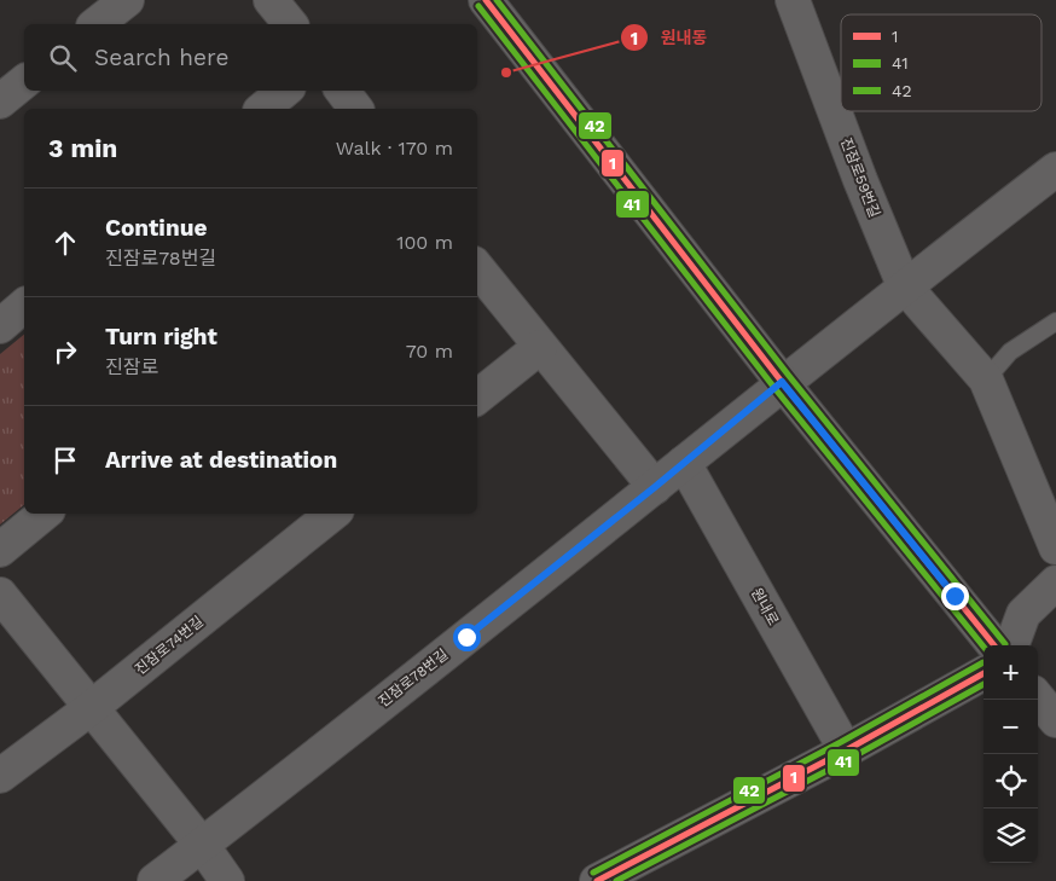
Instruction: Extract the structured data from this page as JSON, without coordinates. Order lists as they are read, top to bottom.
{
  "streets": {
    "street": [
      "진잠로59번길",
      "원내로",
      "진잠로74번길",
      "진잠로78번길"
    ]
  },
  "crossings": [
    ["진잠로59번길", "진잠로78번길"],
    ["원내로", "진잠로78번길"]
  ],
  "places": ["원내동"],
  "lines": ["transit line 1", "transit line 42", "transit line 41"],
  "legend": ["1", "41", "42"],
  "page": {
    "search": "Search here",
    "heading": ["3 min", "Walk · 170 m"],
    "list": [
      ["Continue", "진잠로78번길", "100 m"],
      ["Turn right", "진잠로", "70 m"],
      "Arrive at destination"
    ],
    "map_buttons": ["+", "−"]
  }
}
